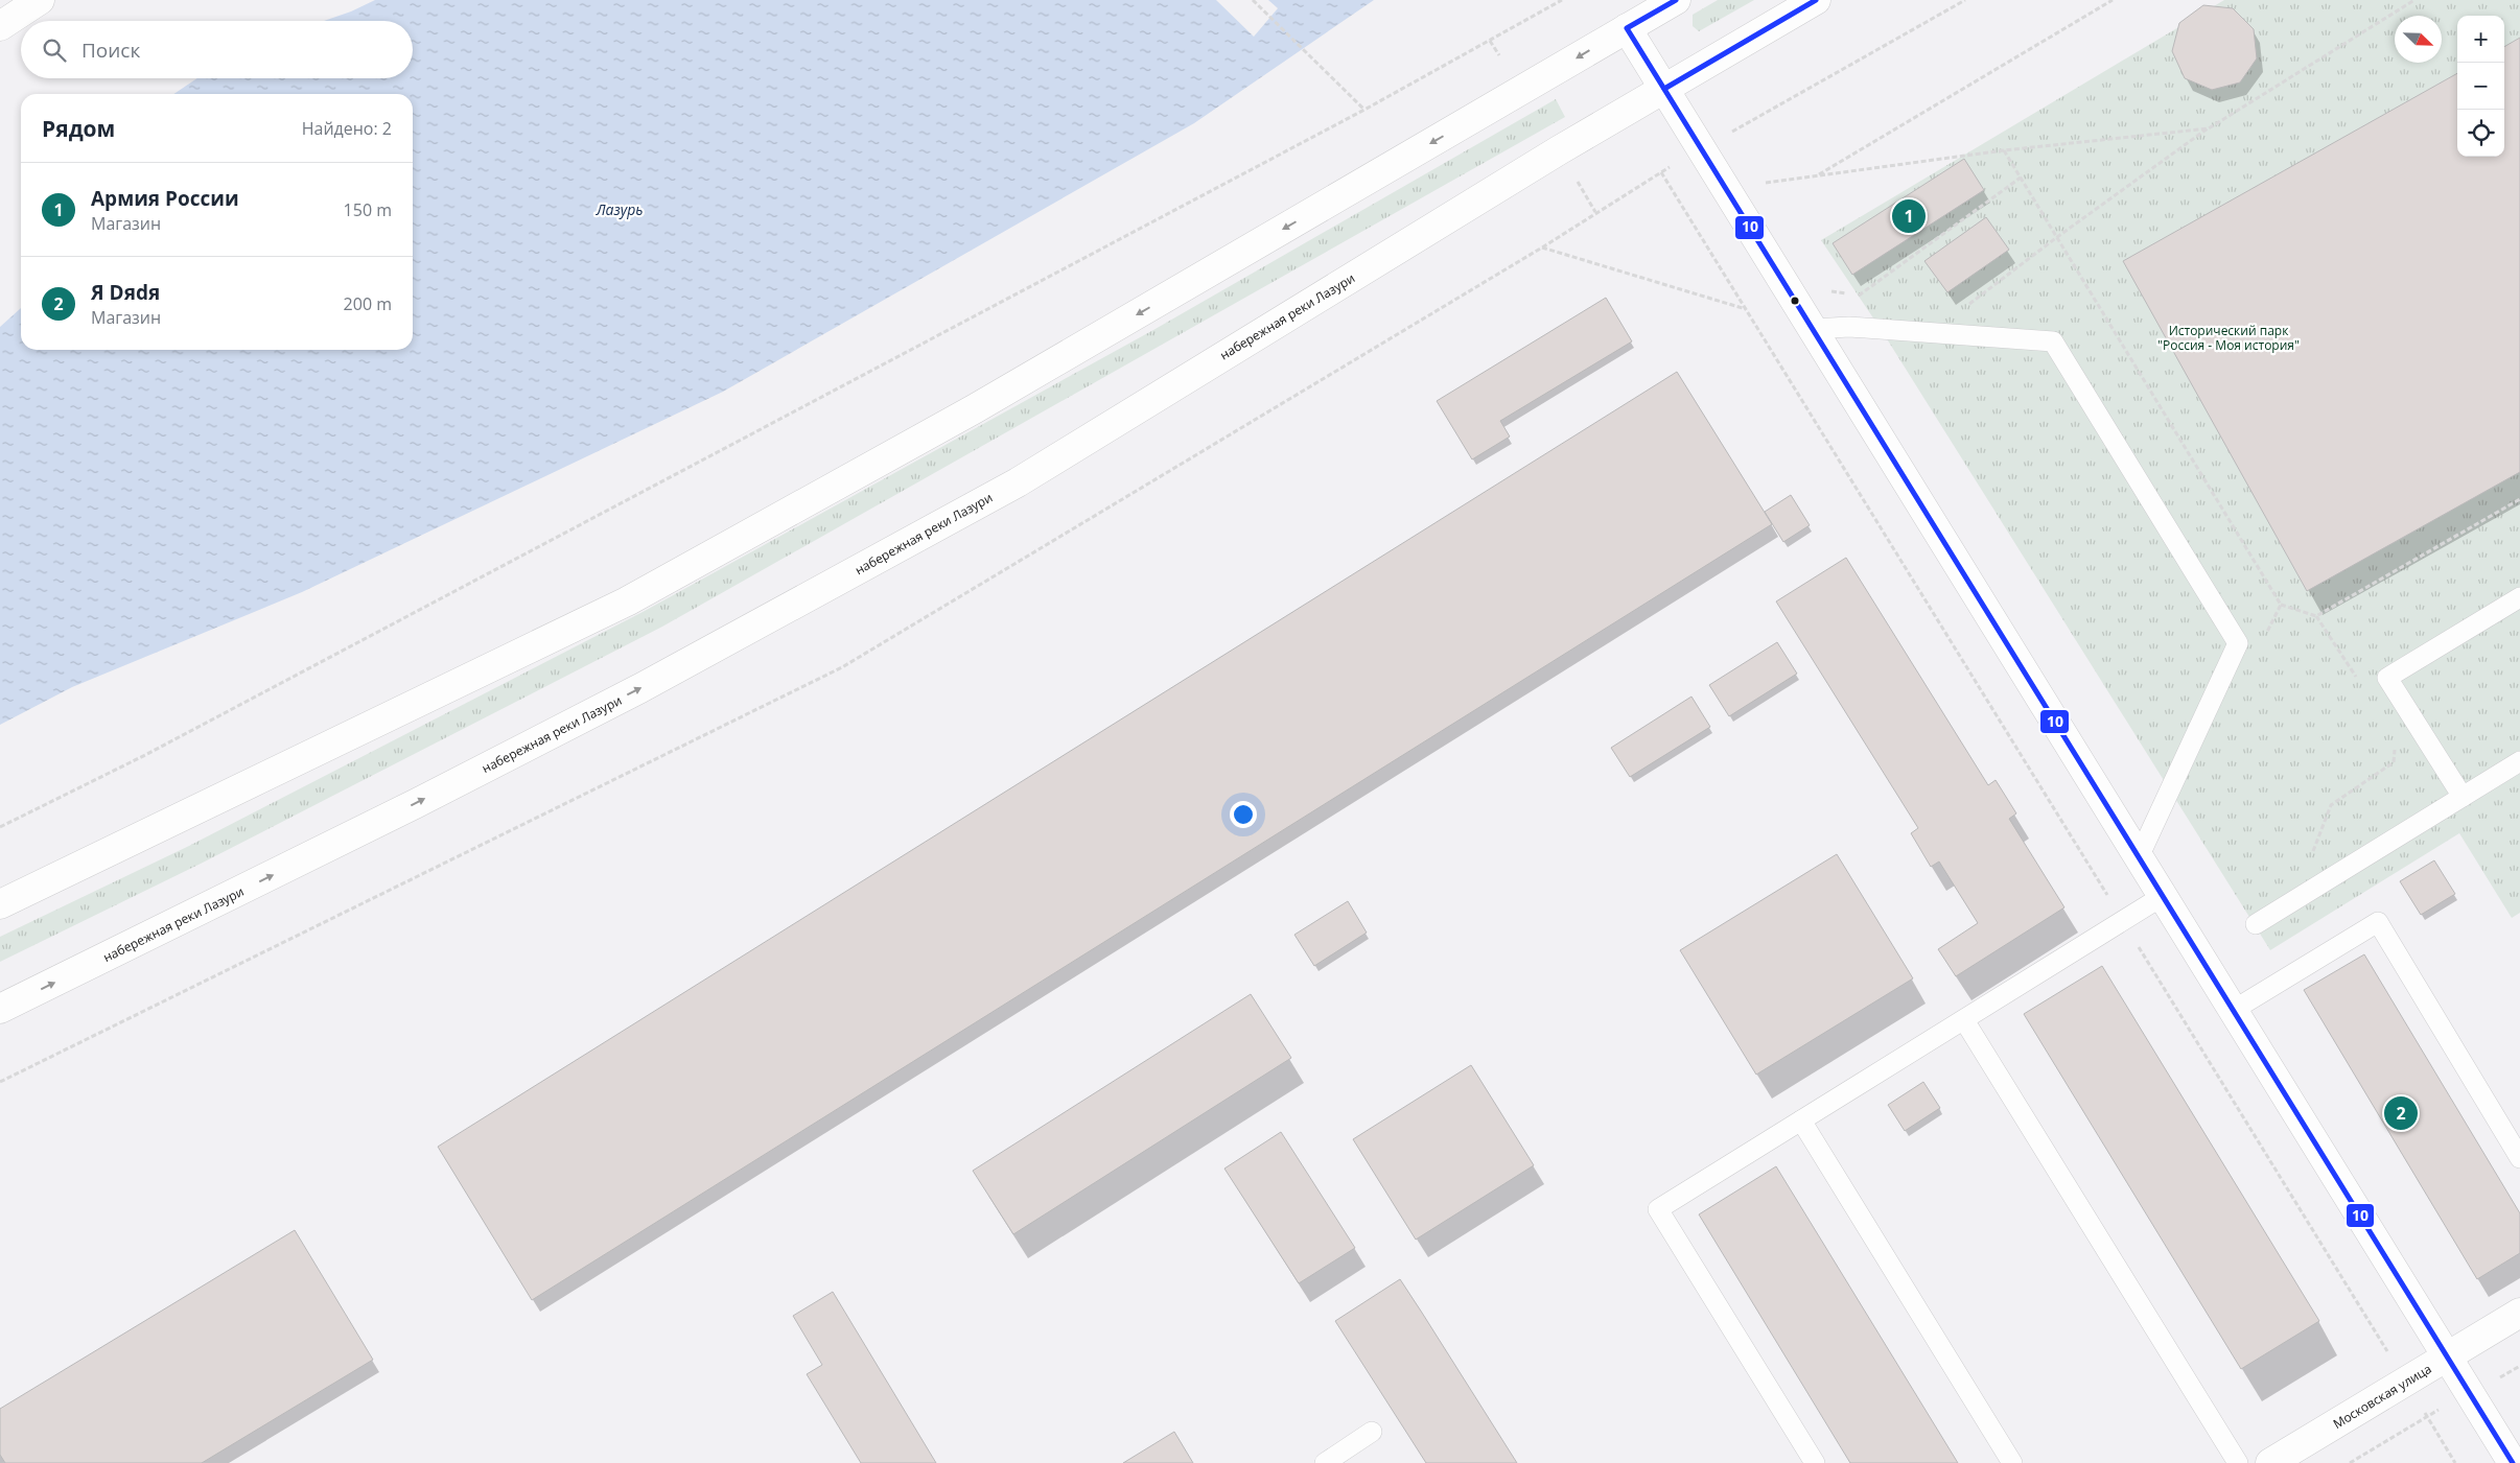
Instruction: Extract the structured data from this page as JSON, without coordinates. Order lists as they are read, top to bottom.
{
  "streets": {
    "main road": ["набережная реки Лазури", "Московская улица"]
  },
  "water": ["Лазурь"],
  "parks": ["Исторический парк \"Россия - Моя история\""],
  "lines": ["transit line 10"],
  "north": "bottom right",
  "page": {
    "map_buttons": ["+", "−"],
    "search": "Поиск",
    "heading": ["Рядом", "Найдено: 2"],
    "list": [
      {
        "mark": "1",
        "name": "Армия России",
        "note": "Магазин",
        "value": "150 m"
      },
      {
        "mark": "2",
        "name": "Я Dяdя",
        "note": "Магазин",
        "value": "200 m"
      }
    ],
    "pins": ["1", "2"]
  }
}
